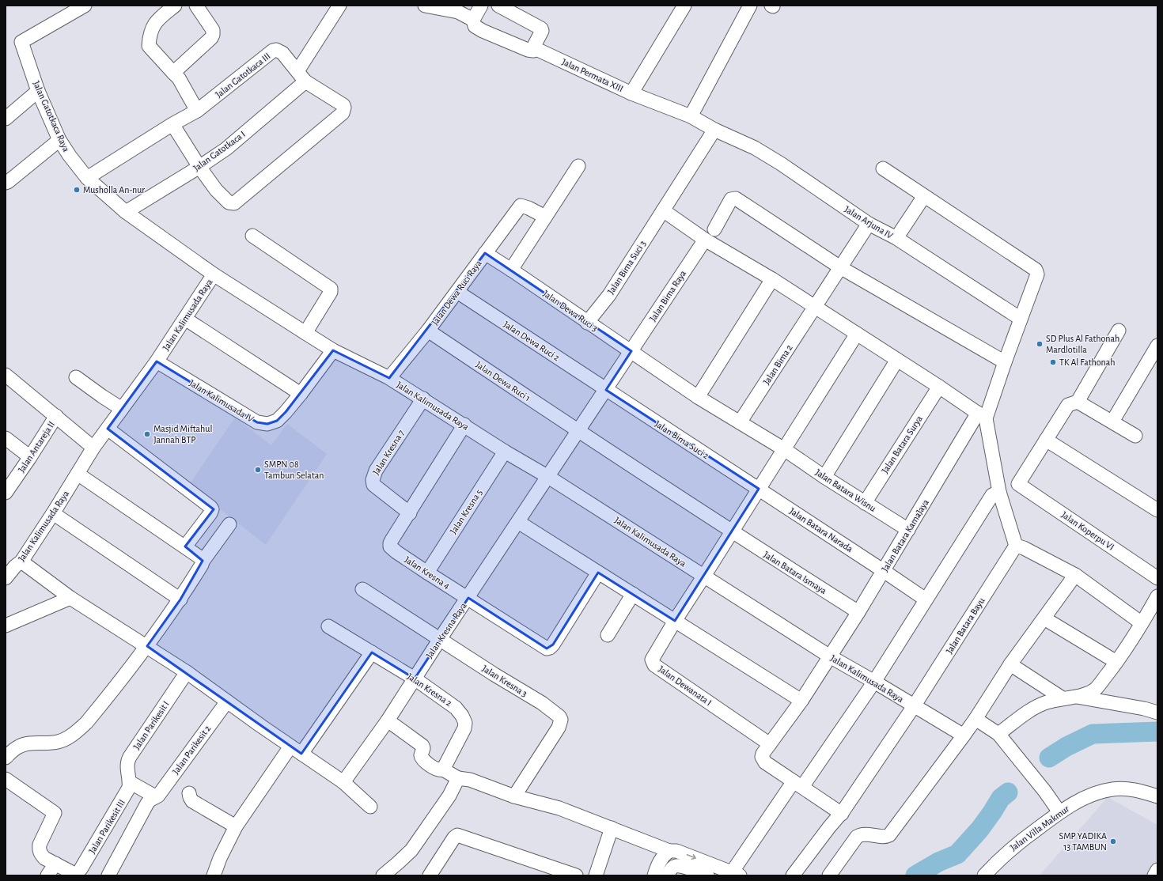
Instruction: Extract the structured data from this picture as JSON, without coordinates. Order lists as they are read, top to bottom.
{
  "streets": {
    "street": [
      "Jalan Gatotkaca III",
      "Jalan Permata XIII",
      "Jalan Gatotkaca Raya",
      "Jalan Gatotkaca I",
      "Jalan Arjuna IV",
      "Jalan Bima Suci 3",
      "Jalan Dewa Ruci Raya",
      "Jalan Bima Raya",
      "Jalan Dewa Ruci 3",
      "Jalan Kalimusada Raya",
      "Jalan Dewa Ruci 2",
      "Jalan Bima 2",
      "Jalan Dewa Ruci 1",
      "Jalan Kalimusada IV",
      "Jalan Bima Suci 2",
      "Jalan Batara Surya",
      "Jalan Antareja II",
      "Jalan Kresna 7",
      "Jalan Batara Wisnu",
      "Jalan Kresna 5",
      "Jalan Batara Narada",
      "Jalan Koperpu VI",
      "Jalan Batara KamaJaya",
      "Jalan Kresna 4",
      "Jalan Batara Ismaya",
      "Jalan Batara Bayu",
      "Jalan Kresna Raya",
      "Jalan Kresna 3",
      "Jalan Dewanata I",
      "Jalan Kresna 2",
      "Jalan Parikesit I",
      "Jalan Parikesit 2",
      "Jalan Parikesit III",
      "Jalan Villa Makmur"
    ]
  },
  "crossings": [
    ["Jalan Gatotkaca III", "Jalan Gatotkaca Raya"],
    ["Jalan Gatotkaca III", "Jalan Gatotkaca I"],
    ["Jalan Permata XIII", "Jalan Arjuna IV"],
    ["Jalan Permata XIII", "Jalan Bima Suci 3"],
    ["Jalan Gatotkaca Raya", "Jalan Gatotkaca I"],
    ["Jalan Gatotkaca Raya", "Jalan Kalimusada Raya"],
    ["Jalan Arjuna IV", "Jalan Bima Suci 3"],
    ["Jalan Arjuna IV", "Jalan Bima 2"],
    ["Jalan Arjuna IV", "Jalan Batara KamaJaya"],
    ["Jalan Bima Suci 3", "Jalan Dewa Ruci 3"],
    ["Jalan Dewa Ruci Raya", "Jalan Dewa Ruci 3"],
    ["Jalan Dewa Ruci Raya", "Jalan Kalimusada Raya"],
    ["Jalan Dewa Ruci Raya", "Jalan Dewa Ruci 2"],
    ["Jalan Dewa Ruci Raya", "Jalan Dewa Ruci 1"],
    ["Jalan Bima Raya", "Jalan Dewa Ruci 3"],
    ["Jalan Bima Raya", "Jalan Dewa Ruci 2"],
    ["Jalan Bima Raya", "Jalan Dewa Ruci 1"],
    ["Jalan Bima Raya", "Jalan Bima Suci 2"],
    ["Jalan Bima Raya", "Jalan Kresna Raya"],
    ["Jalan Dewa Ruci 3", "Jalan Batara Wisnu"],
    ["Jalan Kalimusada Raya", "Jalan Kalimusada IV"],
    ["Jalan Kalimusada Raya", "Jalan Kresna 7"],
    ["Jalan Kalimusada Raya", "Jalan Kresna 5"],
    ["Jalan Kalimusada Raya", "Jalan Batara KamaJaya"],
    ["Jalan Kalimusada Raya", "Jalan Batara Bayu"],
    ["Jalan Kalimusada Raya", "Jalan Kresna Raya"],
    ["Jalan Kalimusada Raya", "Jalan Dewanata I"],
    ["Jalan Dewa Ruci 2", "Jalan Bima Suci 2"],
    ["Jalan Bima 2", "Jalan Batara Wisnu"],
    ["Jalan Dewa Ruci 1", "Jalan Batara Ismaya"],
    ["Jalan Dewa Ruci 1", "Jalan Kresna Raya"],
    ["Jalan Dewa Ruci 1", "Jalan Dewanata I"],
    ["Jalan Bima Suci 2", "Jalan Batara Narada"],
    ["Jalan Bima Suci 2", "Jalan Dewanata I"],
    ["Jalan Batara Surya", "Jalan Batara Wisnu"],
    ["Jalan Kresna 7", "Jalan Kresna 4"],
    ["Jalan Batara Wisnu", "Jalan Batara KamaJaya"],
    ["Jalan Batara Wisnu", "Jalan Dewanata I"],
    ["Jalan Kresna 5", "Jalan Kresna 4"],
    ["Jalan Batara Narada", "Jalan Batara KamaJaya"],
    ["Jalan Batara Narada", "Jalan Dewanata I"],
    ["Jalan Batara KamaJaya", "Jalan Batara Ismaya"],
    ["Jalan Batara KamaJaya", "Jalan Dewanata I"],
    ["Jalan Kresna 4", "Jalan Kresna Raya"],
    ["Jalan Batara Ismaya", "Jalan Dewanata I"],
    ["Jalan Kresna Raya", "Jalan Kresna 3"],
    ["Jalan Kresna Raya", "Jalan Kresna 2"],
    ["Jalan Parikesit I", "Jalan Parikesit III"]
  ],
  "places": [
    "Musholla An-nur",
    "SD Plus Al Fathonah Mardlotilla",
    "TK Al Fathonah",
    "Masjid Miftahul Jannah BTP",
    "SMPN 08 Tambun Selatan",
    "SMP YADIKA 13 TAMBUN"
  ]
}
